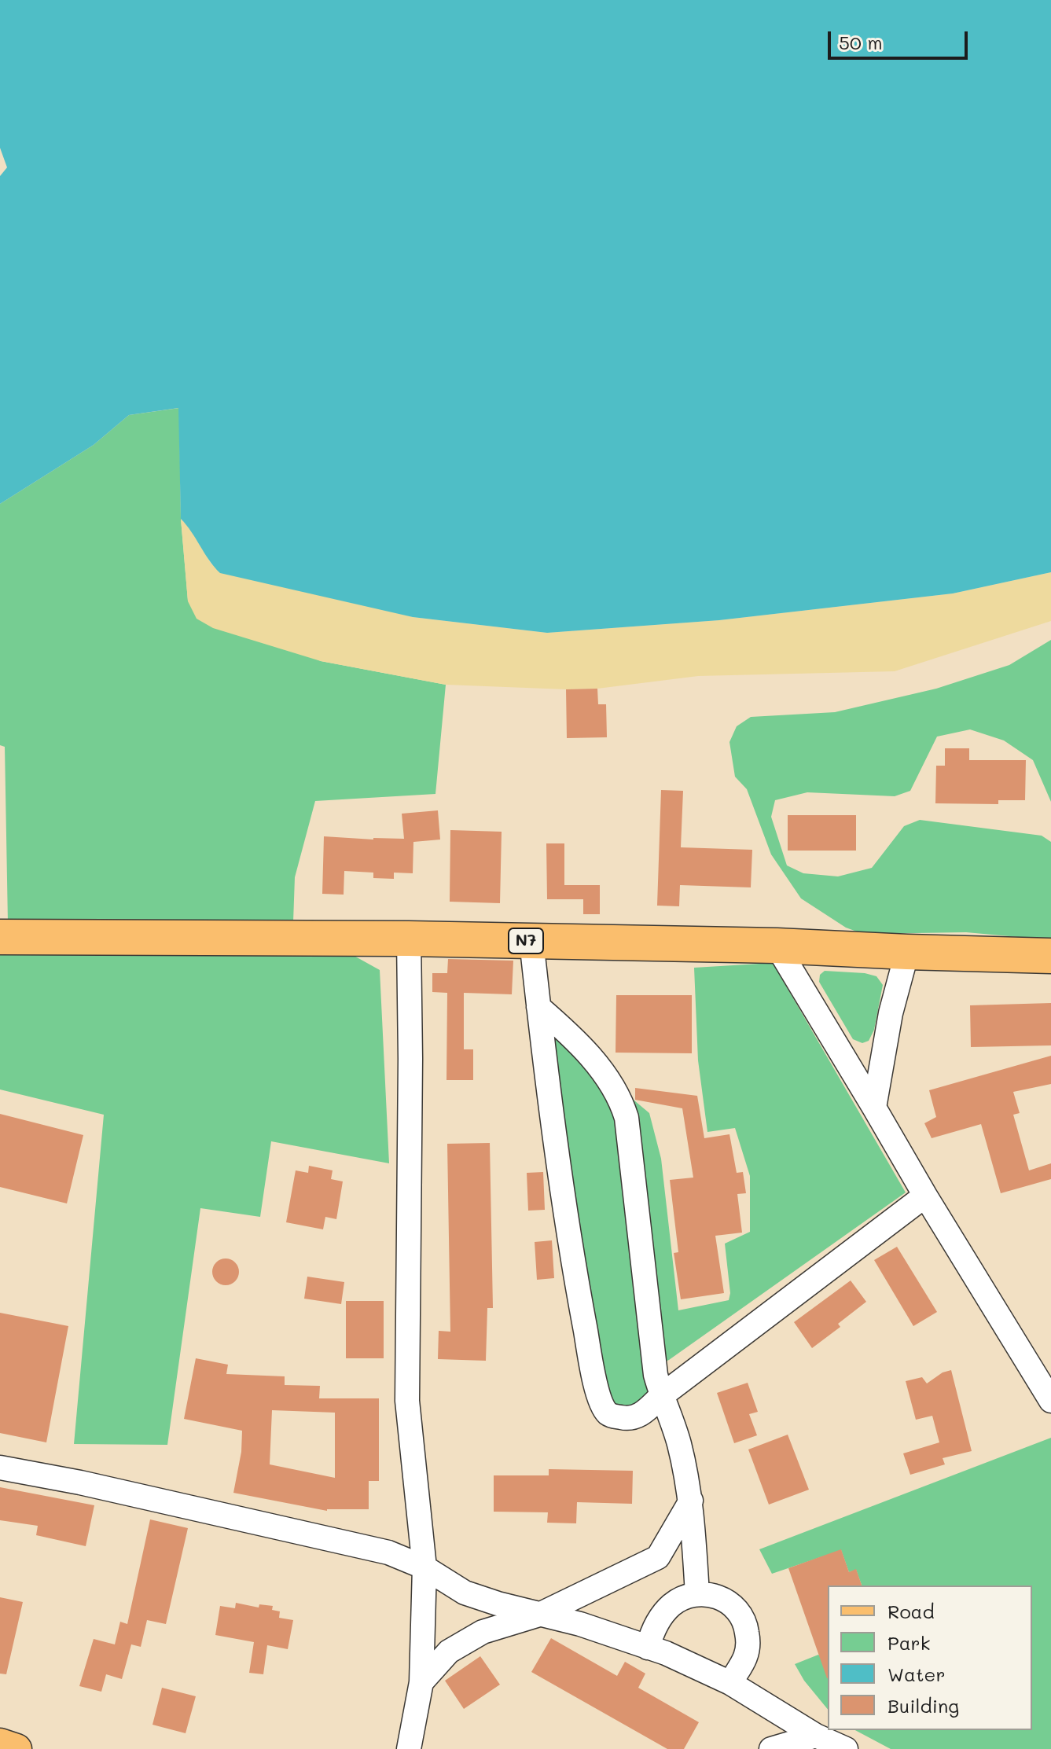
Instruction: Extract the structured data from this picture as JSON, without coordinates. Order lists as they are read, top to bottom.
{
  "streets": {
    "highway": ["N7"]
  },
  "legend": [
    "Road",
    "Park",
    "Water",
    "Building"
  ],
  "scale_bar": "50 m"
}
